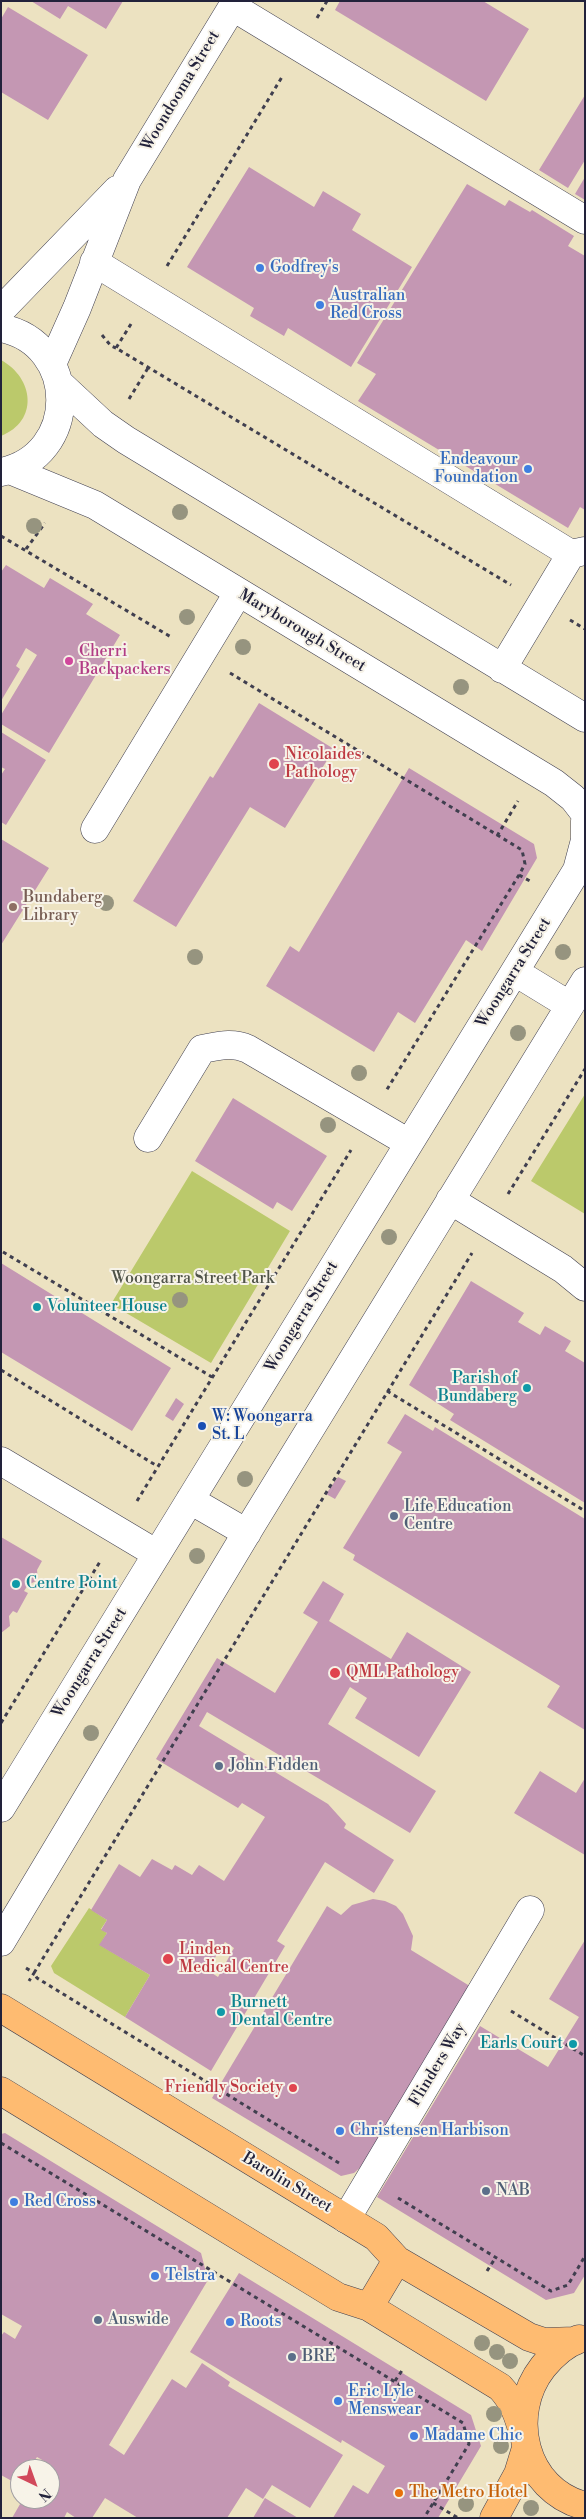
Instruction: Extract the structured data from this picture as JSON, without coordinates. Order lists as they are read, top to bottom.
{
  "streets": {
    "main road": ["Barolin Street"],
    "street": [
      "Woondooma Street",
      "Maryborough Street",
      "Woongarra Street",
      "Flinders Way"
    ]
  },
  "crossings": [
    ["Maryborough Street", "Woongarra Street"],
    ["Flinders Way", "Barolin Street"]
  ],
  "parks": ["Woongarra Street Park"],
  "places": [
    "Godfrey's",
    "Australian Red Cross",
    "Endeavour Foundation",
    "Cherri Backpackers",
    "Nicolaides Pathology",
    "Bundaberg Library",
    "Volunteer House",
    "Parish of Bundaberg",
    "W: Woongarra St. L",
    "Life Education Centre",
    "Centre Point",
    "QML Pathology",
    "John Fidden",
    "Linden Medical Centre",
    "Burnett Dental Centre",
    "Earls Court",
    "Friendly Society",
    "Christensen Harbison",
    "NAB",
    "Red Cross",
    "Telstra",
    "Auswide",
    "Roots",
    "BRE",
    "Eric Lyle Menswear",
    "Madame Chic",
    "The Metro Hotel"
  ],
  "north": "bottom right"
}
